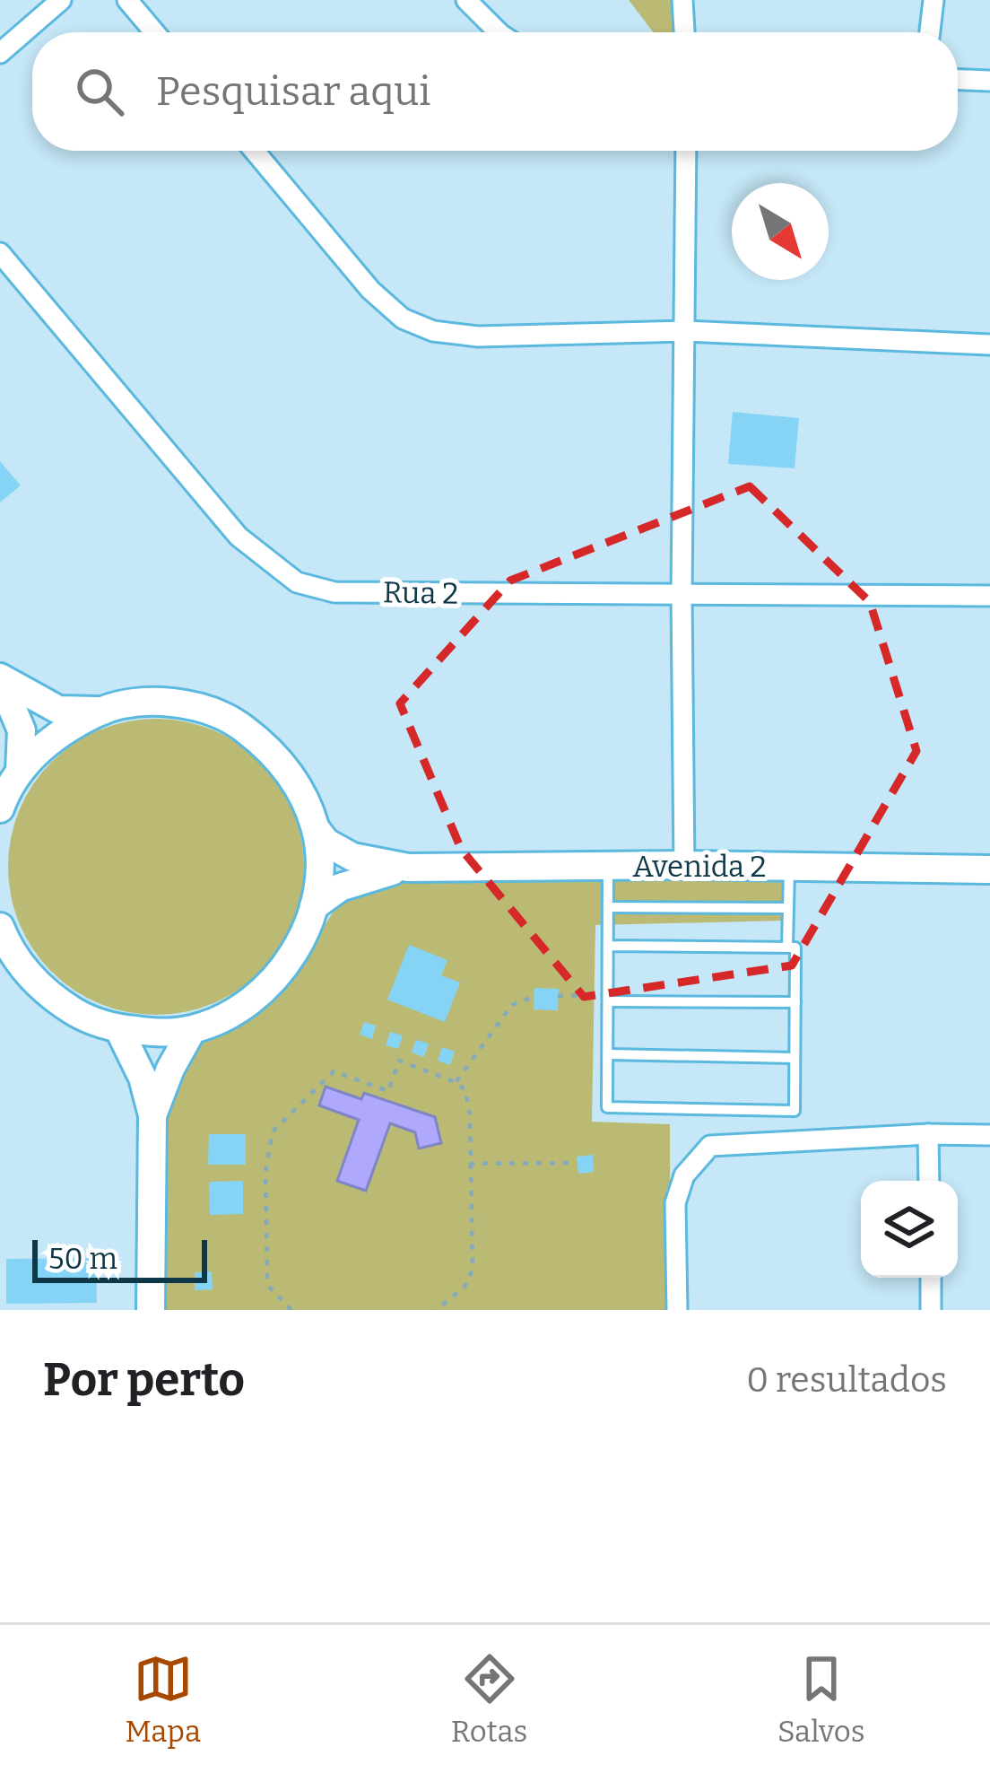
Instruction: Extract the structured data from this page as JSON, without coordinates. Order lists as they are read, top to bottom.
{
  "streets": {
    "street": ["Rua 2", "Avenida 2"]
  },
  "scale_bar": "50 m",
  "north": "bottom right",
  "page": {
    "search": "Pesquisar aqui",
    "scale": "50 m",
    "heading": ["Por perto", "0 resultados"],
    "nav": ["Mapa", "Rotas", "Salvos"]
  }
}
